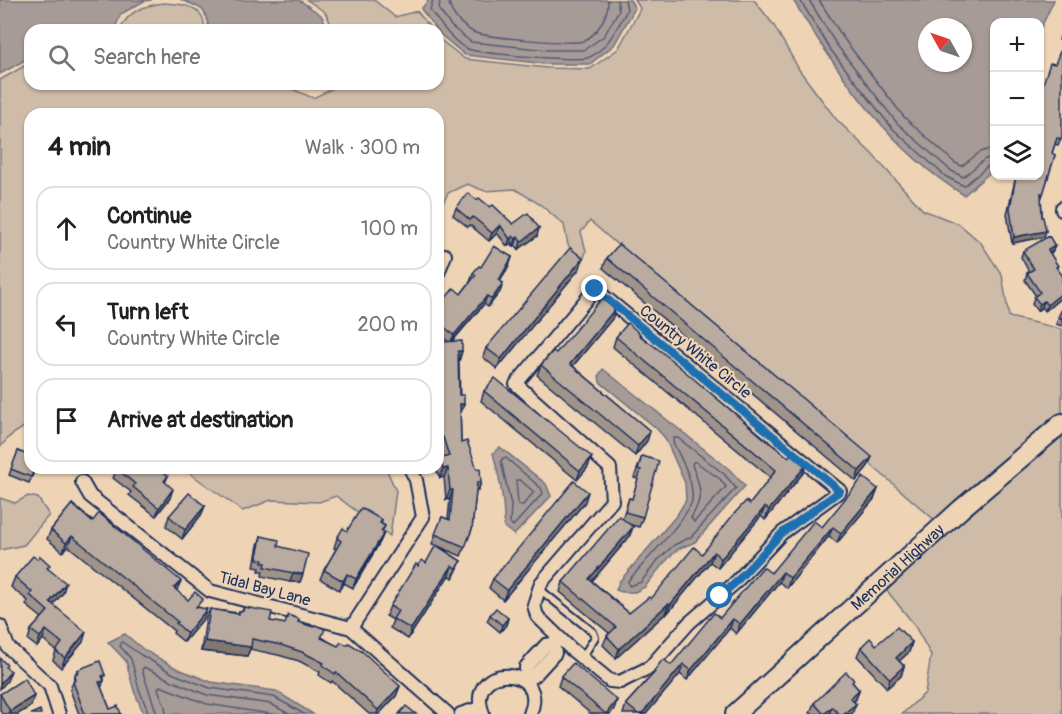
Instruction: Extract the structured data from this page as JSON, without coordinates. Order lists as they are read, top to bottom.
{
  "streets": {
    "street": ["Country White Circle", "Memorial Highway", "Tidal Bay Lane"]
  },
  "north": "top left",
  "page": {
    "map_buttons": ["+", "−"],
    "search": "Search here",
    "heading": ["4 min", "Walk · 300 m"],
    "list": [
      ["Continue", "Country White Circle", "100 m"],
      ["Turn left", "Country White Circle", "200 m"],
      "Arrive at destination"
    ]
  }
}
